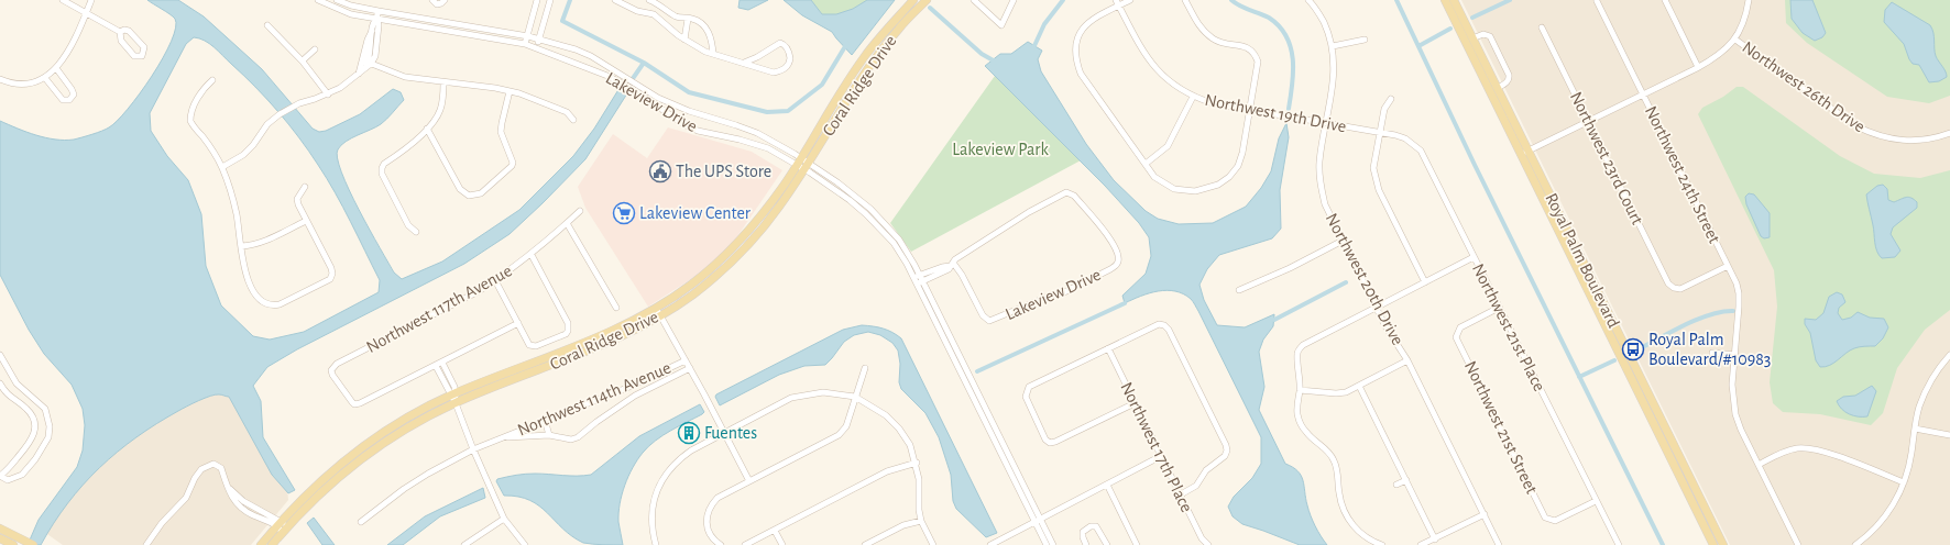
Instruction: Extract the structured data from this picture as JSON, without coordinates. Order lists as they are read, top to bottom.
{
  "streets": {
    "main road": ["Coral Ridge Drive", "Royal Palm Boulevard"],
    "street": [
      "Northwest 26th Drive",
      "Lakeview Drive",
      "Northwest 19th Drive",
      "Northwest 23rd Court",
      "Northwest 24th Street",
      "Northwest 20th Drive",
      "Northwest 117th Avenue",
      "Northwest 21st Place",
      "Northwest 114th Avenue",
      "Northwest 21st Street",
      "Northwest 17th Place"
    ]
  },
  "crossings": [
    ["Coral Ridge Drive", "Lakeview Drive"],
    ["Northwest 19th Drive", "Northwest 20th Drive"],
    ["Northwest 19th Drive", "Northwest 21st Place"],
    ["Northwest 23rd Court", "Northwest 24th Street"],
    ["Northwest 21st Place", "Northwest 21st Street"]
  ],
  "parks": ["Lakeview Park"],
  "places": {
    "public building": ["The UPS Store"],
    "supermarket": ["Lakeview Center"],
    "bus stop": ["Royal Palm Boulevard/#10983"],
    "building": ["Fuentes"]
  }
}
